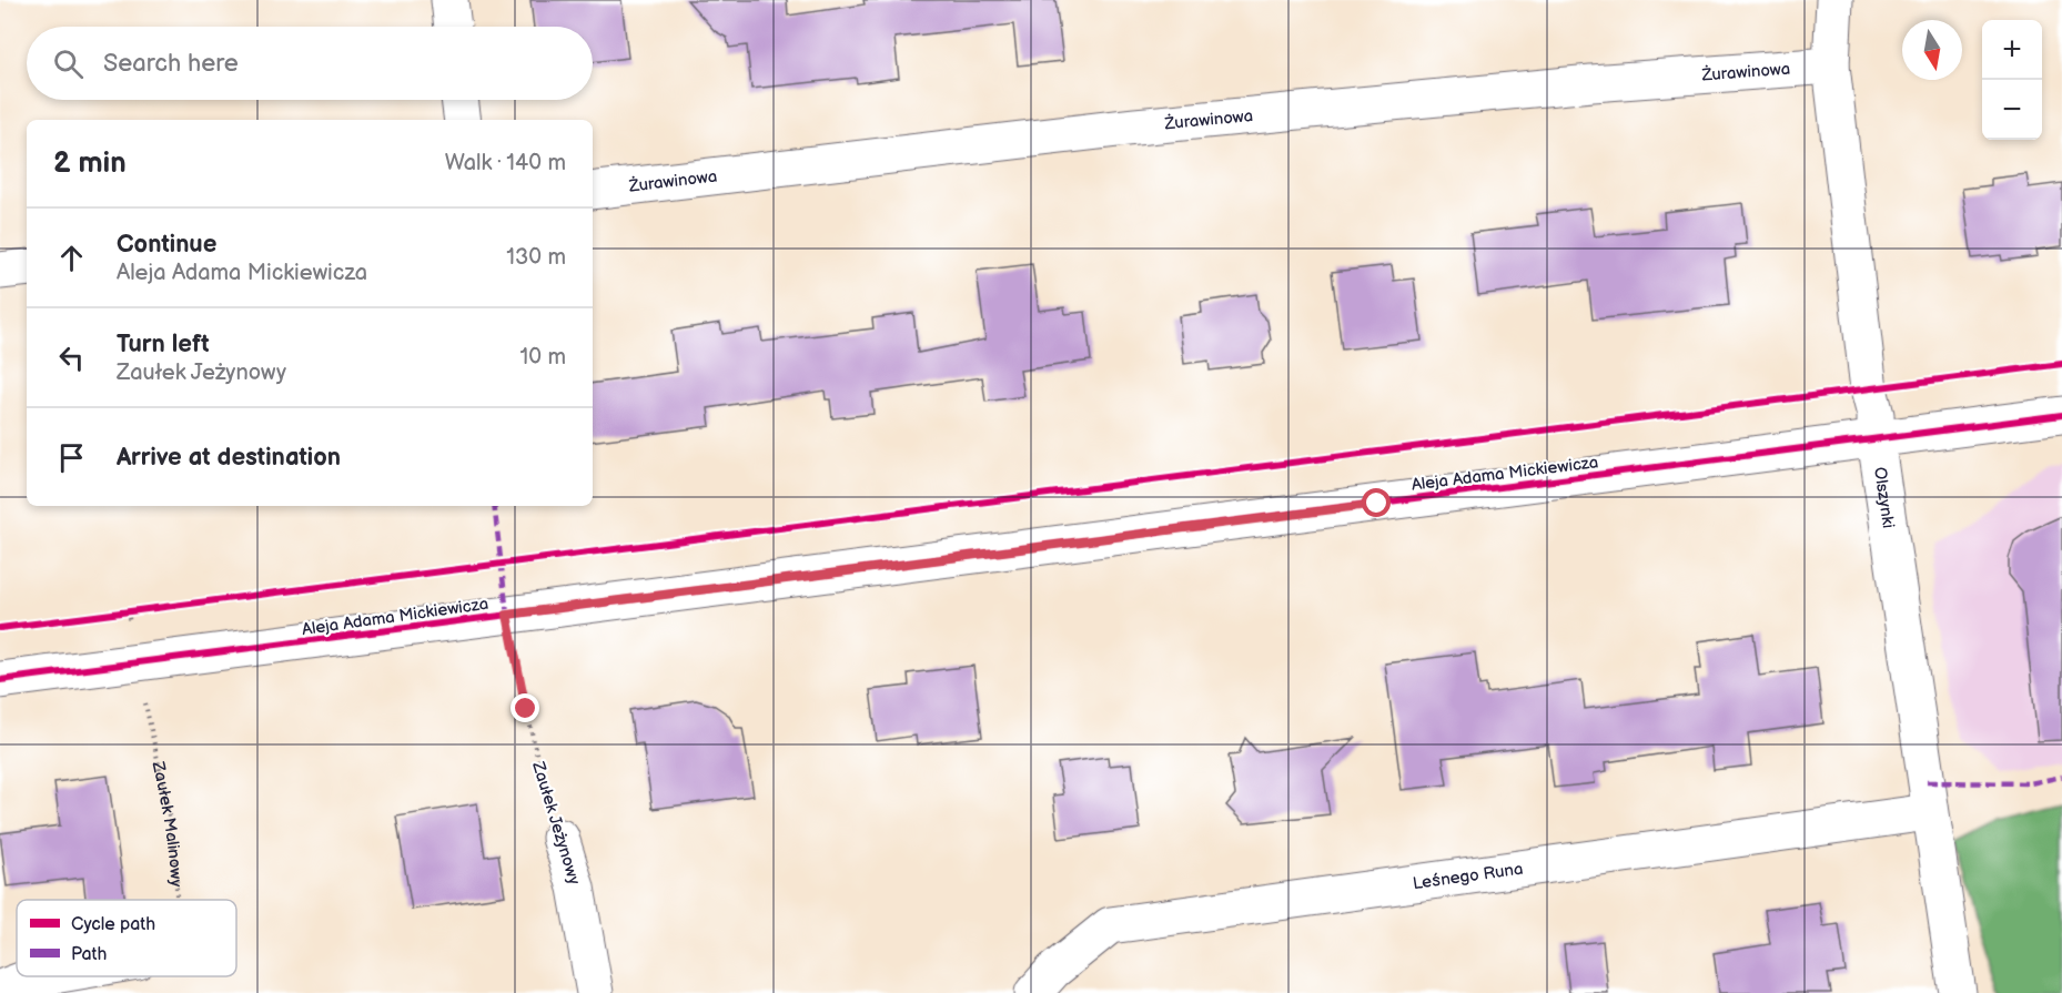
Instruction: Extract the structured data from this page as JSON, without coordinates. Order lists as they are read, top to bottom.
{
  "streets": {
    "street": [
      "Żurawinowa",
      "Aleja Adama Mickiewicza",
      "Olszynki",
      "Zaułek Jeżynowy",
      "Leśnego Runa"
    ],
    "path": ["Zaułek Malinowy"]
  },
  "crossings": [
    ["Żurawinowa", "Olszynki"],
    ["Aleja Adama Mickiewicza", "Olszynki"],
    ["Aleja Adama Mickiewicza", "Zaułek Jeżynowy"],
    ["Aleja Adama Mickiewicza", "Zaułek Malinowy"],
    ["Olszynki", "Leśnego Runa"]
  ],
  "legend": ["Cycle path", "Path"],
  "north": "bottom",
  "page": {
    "map_buttons": ["+", "−"],
    "search": "Search here",
    "heading": ["2 min", "Walk · 140 m"],
    "list": [
      ["Continue", "Aleja Adama Mickiewicza", "130 m"],
      ["Turn left", "Zaułek Jeżynowy", "10 m"],
      "Arrive at destination"
    ]
  }
}
